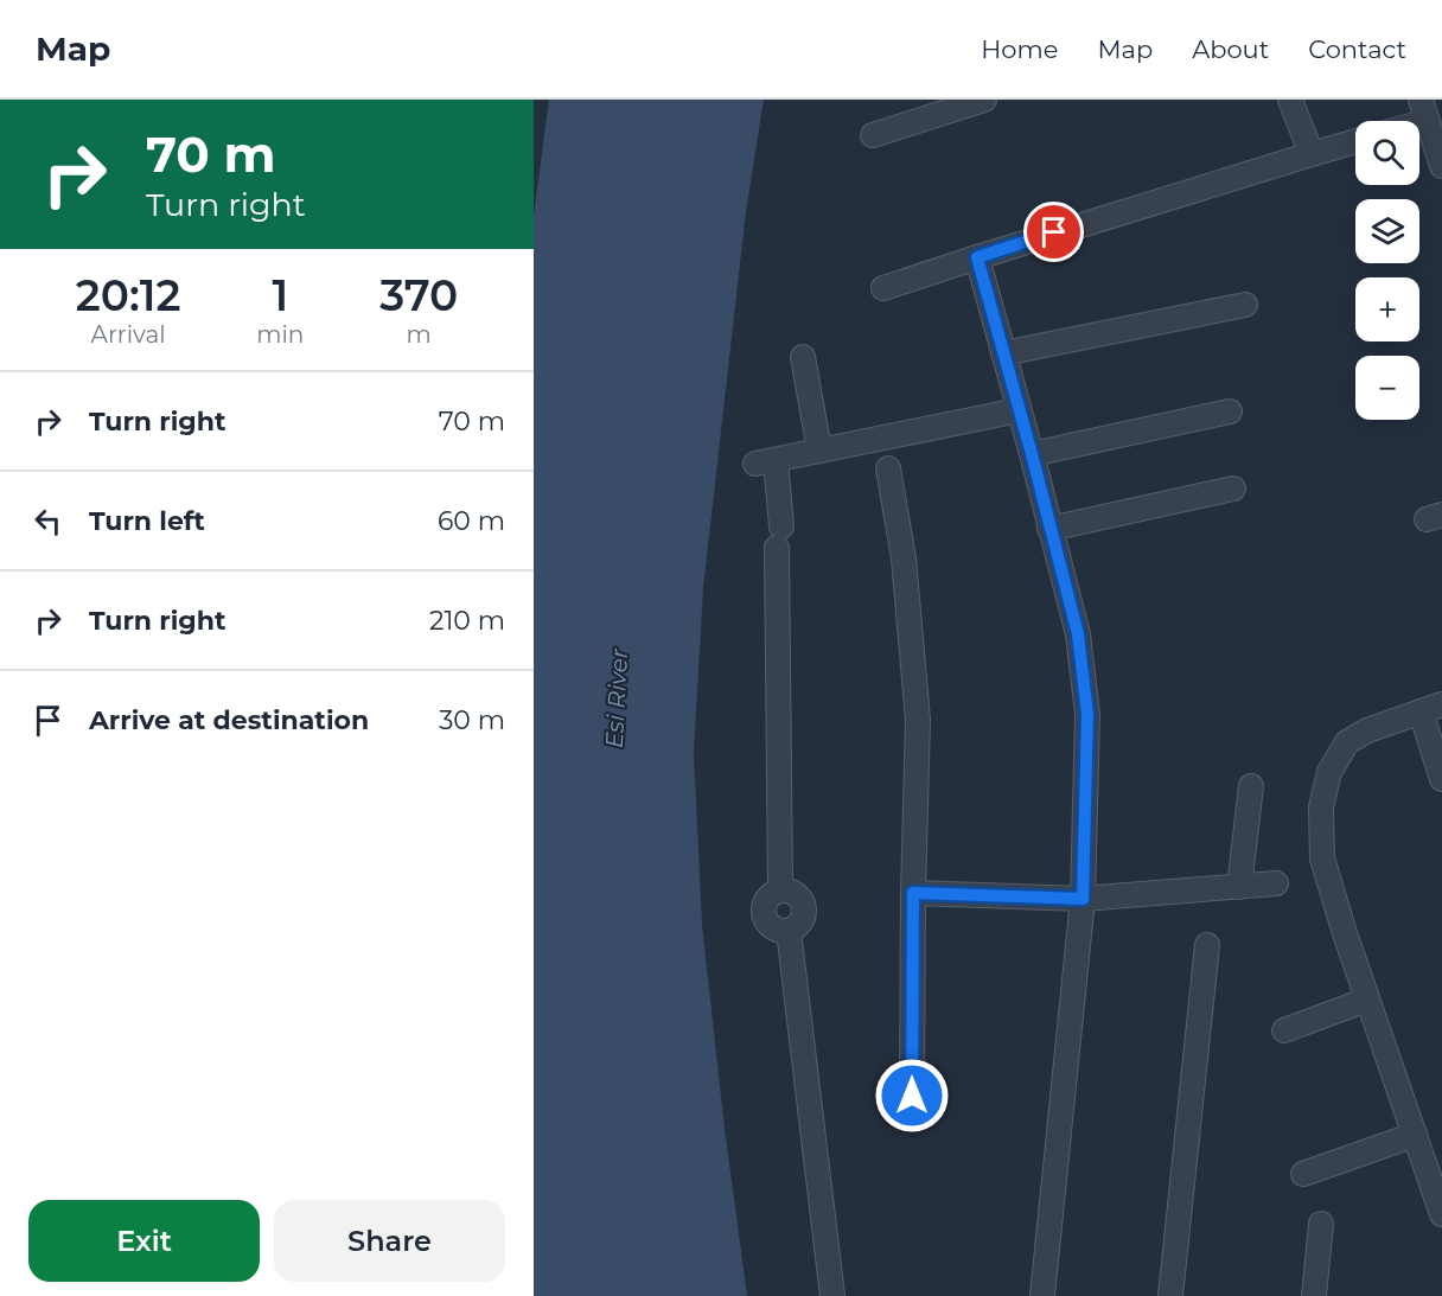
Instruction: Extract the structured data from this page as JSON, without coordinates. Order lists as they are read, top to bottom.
{
  "water": ["Esi River"],
  "page": {
    "header": "Map",
    "nav": [
      "Home",
      "Map",
      "About",
      "Contact"
    ],
    "turn": ["70 m", "Turn right"],
    "map_buttons": ["+", "−"],
    "eta": [
      "20:12",
      "Arrival",
      "1",
      "min",
      "370",
      "m"
    ],
    "list": [
      {
        "name": "Turn right",
        "value": "70 m"
      },
      {
        "name": "Turn left",
        "value": "60 m"
      },
      {
        "name": "Turn right",
        "value": "210 m"
      },
      {
        "name": "Arrive at destination",
        "value": "30 m"
      }
    ],
    "buttons": ["Exit", "Share"]
  }
}
